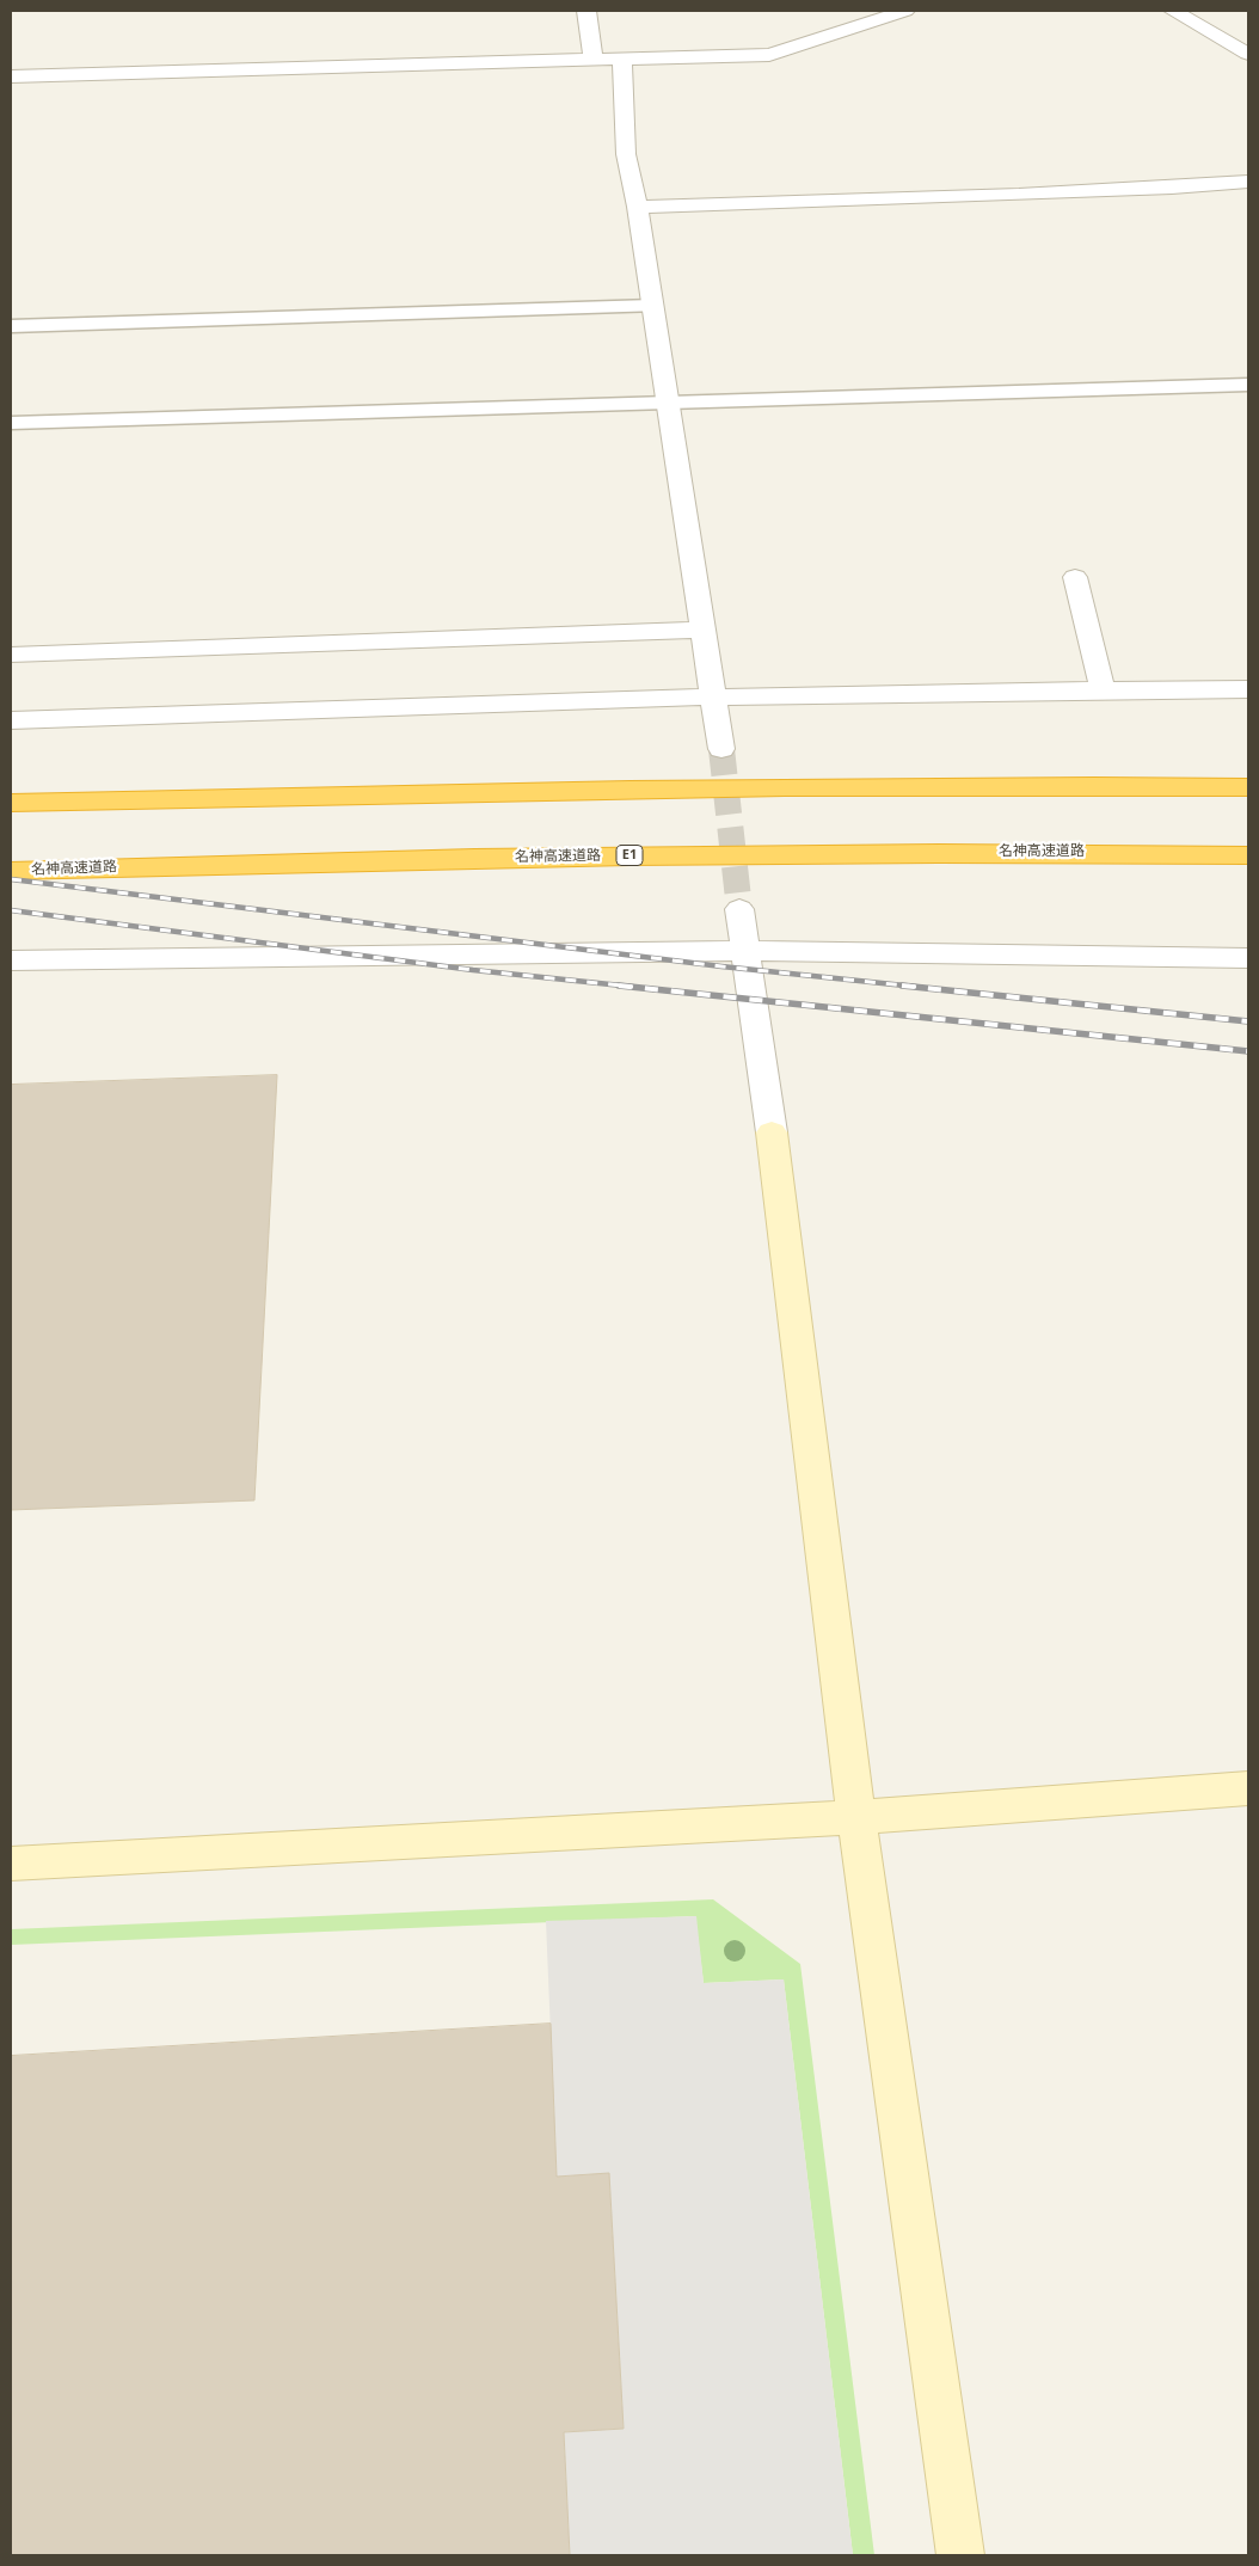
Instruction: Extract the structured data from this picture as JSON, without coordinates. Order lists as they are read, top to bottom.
{
  "streets": {
    "highway": ["名神高速道路", "E1"]
  }
}
